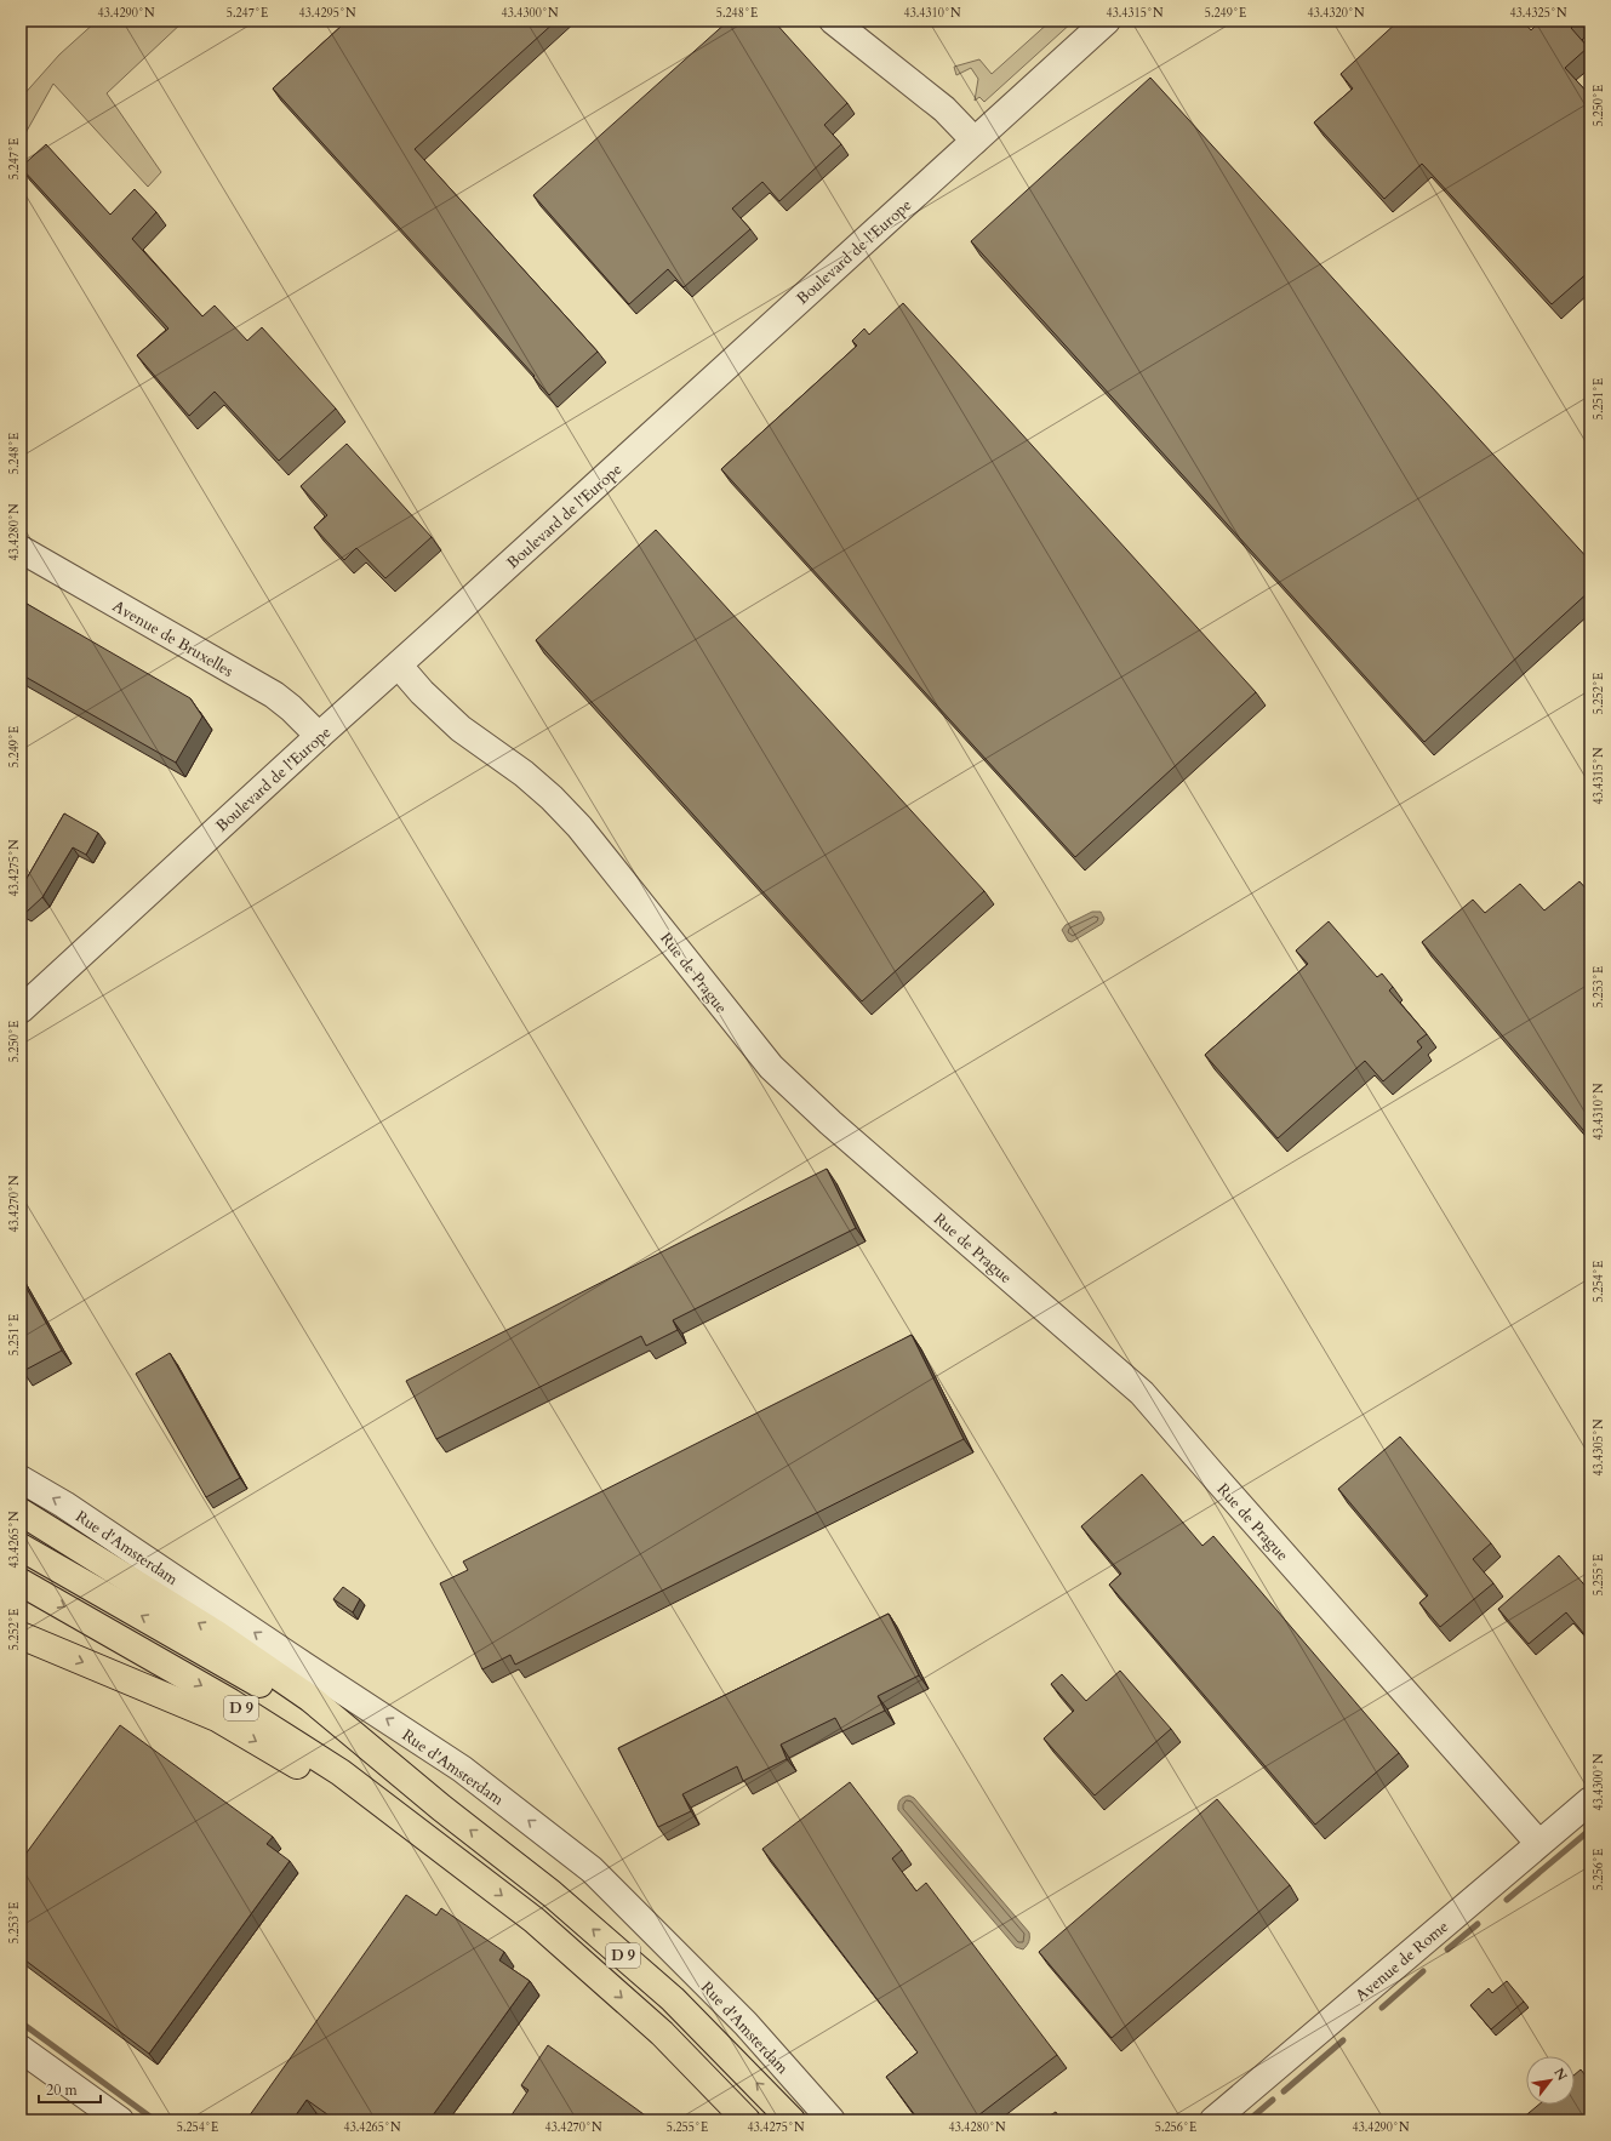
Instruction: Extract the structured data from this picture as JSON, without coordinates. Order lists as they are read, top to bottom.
{
  "streets": {
    "highway": ["D 9"],
    "street": [
      "Boulevard de l'Europe",
      "Avenue de Bruxelles",
      "Rue de Prague",
      "Rue d'Amsterdam",
      "Avenue de Rome"
    ]
  },
  "crossings": [
    ["Boulevard de l'Europe", "Avenue de Bruxelles"],
    ["Boulevard de l'Europe", "Rue de Prague"],
    ["Rue de Prague", "Avenue de Rome"]
  ],
  "one_way": ["Rue d'Amsterdam"],
  "scale_bar": "20 m",
  "north": "top right",
  "coordinates": [
    "43.4290°N",
    "5.247°E",
    "43.4295°N",
    "43.4300°N",
    "5.248°E",
    "43.4310°N",
    "43.4315°N",
    "5.249°E",
    "43.4320°N",
    "43.4325°N",
    "5.250°E",
    "5.251°E",
    "43.4280°N",
    "5.252°E",
    "43.4275°N",
    "5.253°E",
    "43.4270°N",
    "5.254°E",
    "43.4305°N",
    "43.4265°N",
    "5.255°E",
    "5.256°E"
  ]
}
